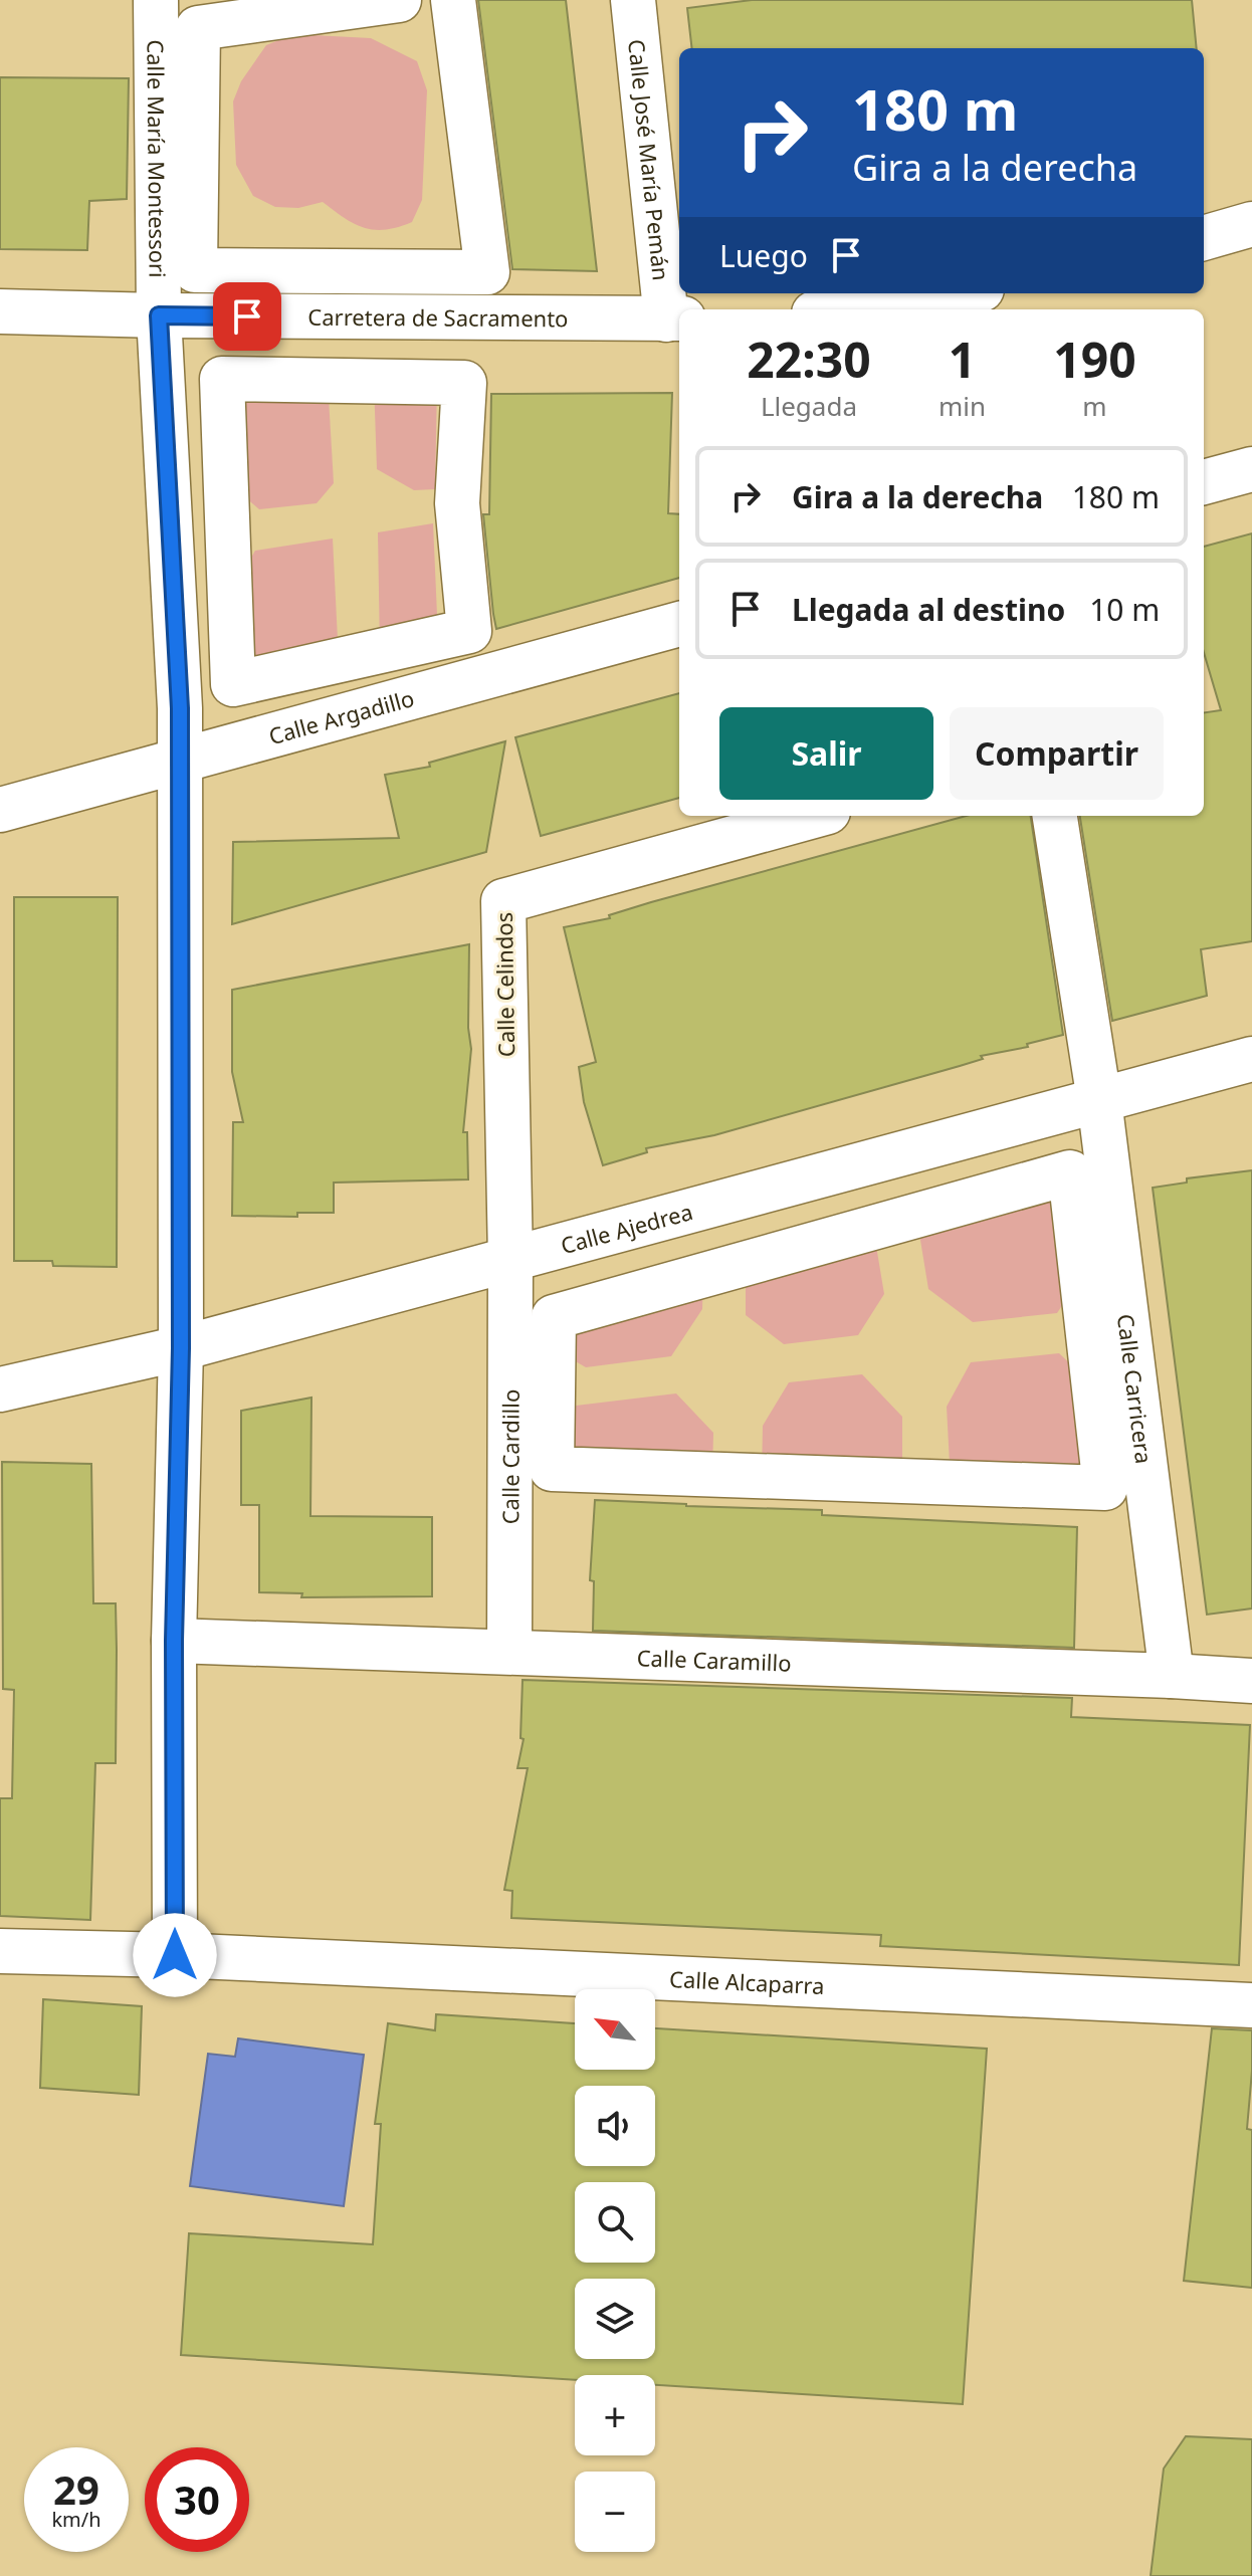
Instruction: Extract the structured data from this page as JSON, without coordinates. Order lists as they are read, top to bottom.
{
  "streets": {
    "street": [
      "Calle María Montessori",
      "Calle José María Pemán",
      "Carretera de Sacramento",
      "Calle Argadillo",
      "Calle Celindos",
      "Calle Ajedrea",
      "Calle Carricera",
      "Calle Cardillo",
      "Calle Caramillo",
      "Calle Alcaparra"
    ]
  },
  "crossings": [
    ["Calle María Montessori", "Carretera de Sacramento"],
    ["Calle María Montessori", "Calle Argadillo"],
    ["Calle María Montessori", "Calle Ajedrea"],
    ["Calle María Montessori", "Calle Caramillo"],
    ["Calle María Montessori", "Calle Alcaparra"],
    ["Calle José María Pemán", "Carretera de Sacramento"],
    ["Calle Celindos", "Calle Ajedrea"],
    ["Calle Celindos", "Calle Cardillo"],
    ["Calle Ajedrea", "Calle Carricera"],
    ["Calle Ajedrea", "Calle Cardillo"],
    ["Calle Carricera", "Calle Caramillo"],
    ["Calle Cardillo", "Calle Caramillo"]
  ],
  "north": "top left",
  "page": {
    "turn": ["180 m", "Gira a la derecha"],
    "then": "Luego",
    "eta": [
      "22:30",
      "Llegada",
      "1",
      "min",
      "190",
      "m"
    ],
    "list": [
      {
        "name": "Gira a la derecha",
        "value": "180 m"
      },
      {
        "name": "Llegada al destino",
        "value": "10 m"
      }
    ],
    "buttons": ["Salir", "Compartir"],
    "map_buttons": ["+", "−"],
    "speed": "29 km/h",
    "limit": "30"
  }
}
